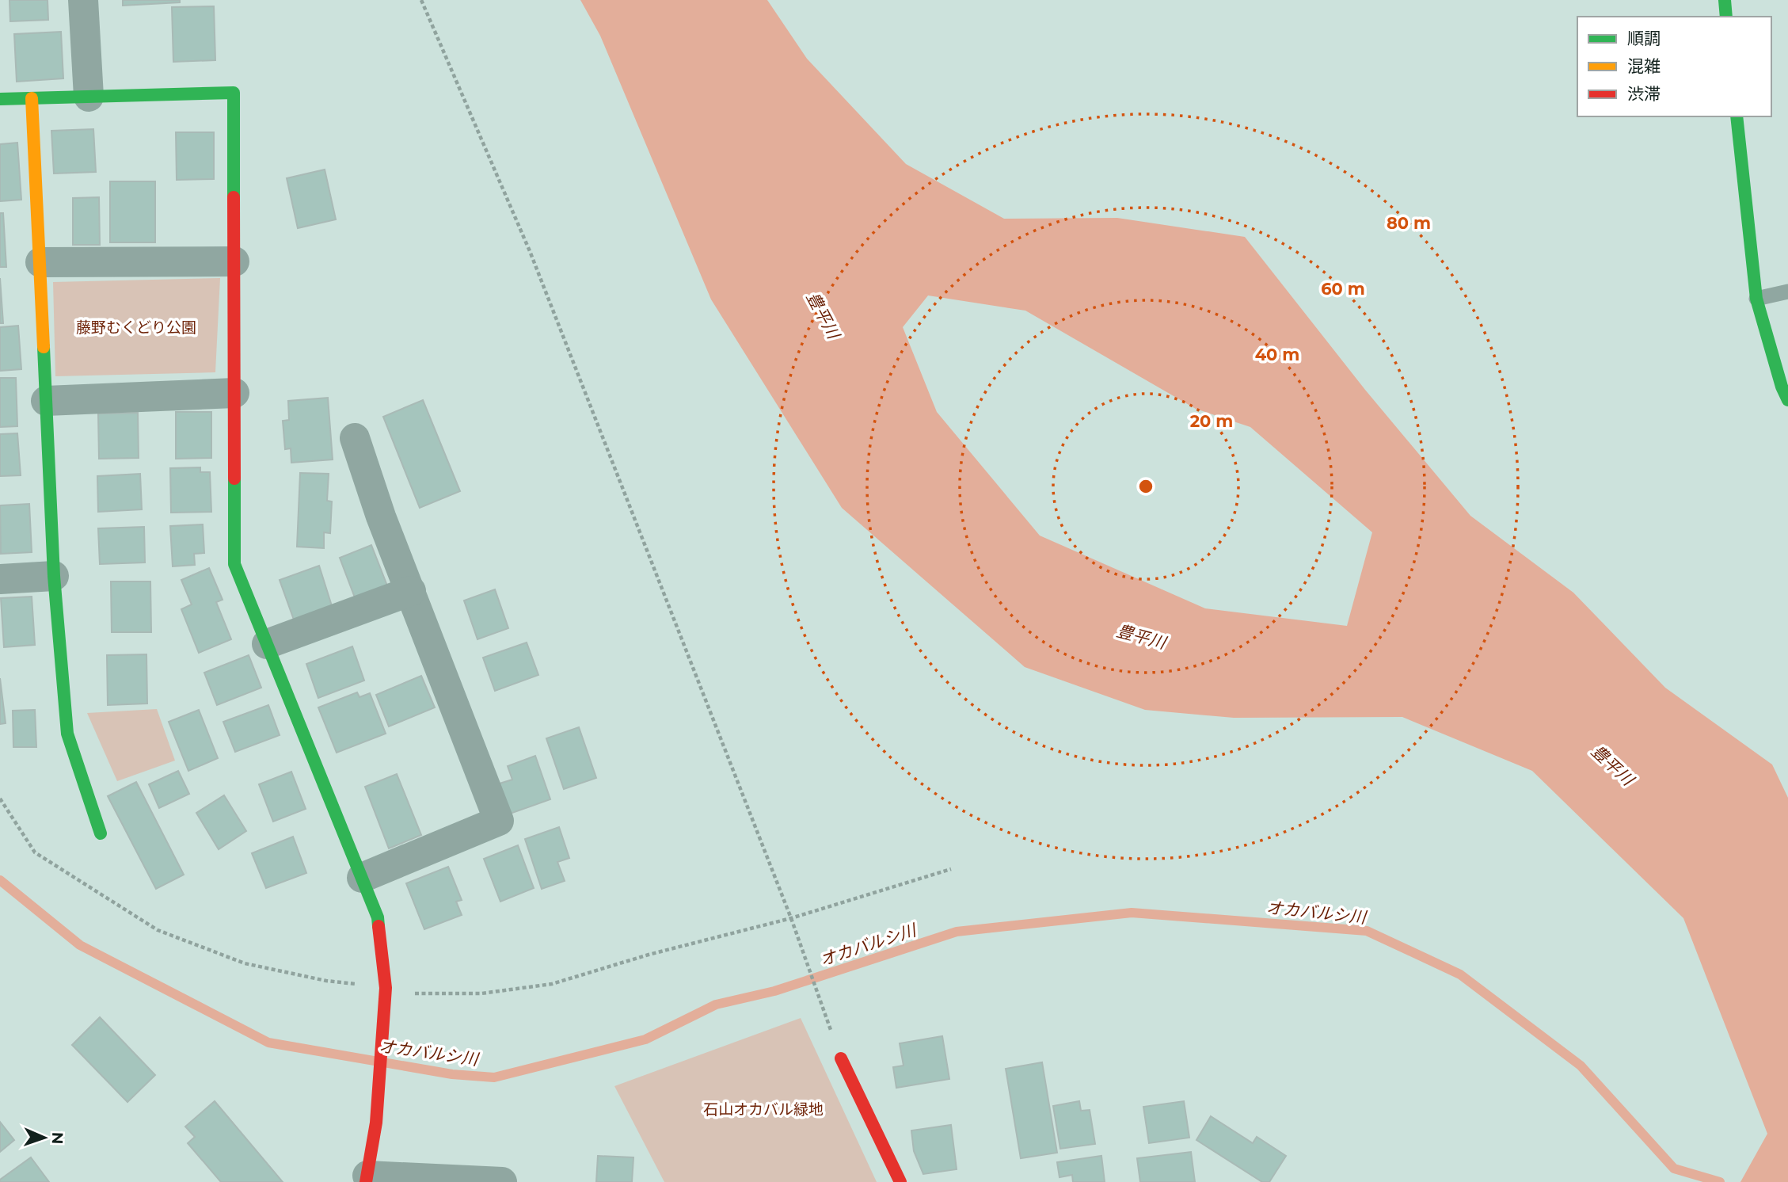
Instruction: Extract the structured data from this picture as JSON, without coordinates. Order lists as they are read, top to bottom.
{
  "water": ["豊平川", "オカバルシ川"],
  "parks": ["藤野むくどり公園", "石山オカバル緑地"],
  "legend": ["順調", "混雑", "渋滞"],
  "north": "right",
  "rings": [
    "80 m",
    "60 m",
    "40 m",
    "20 m"
  ]
}
